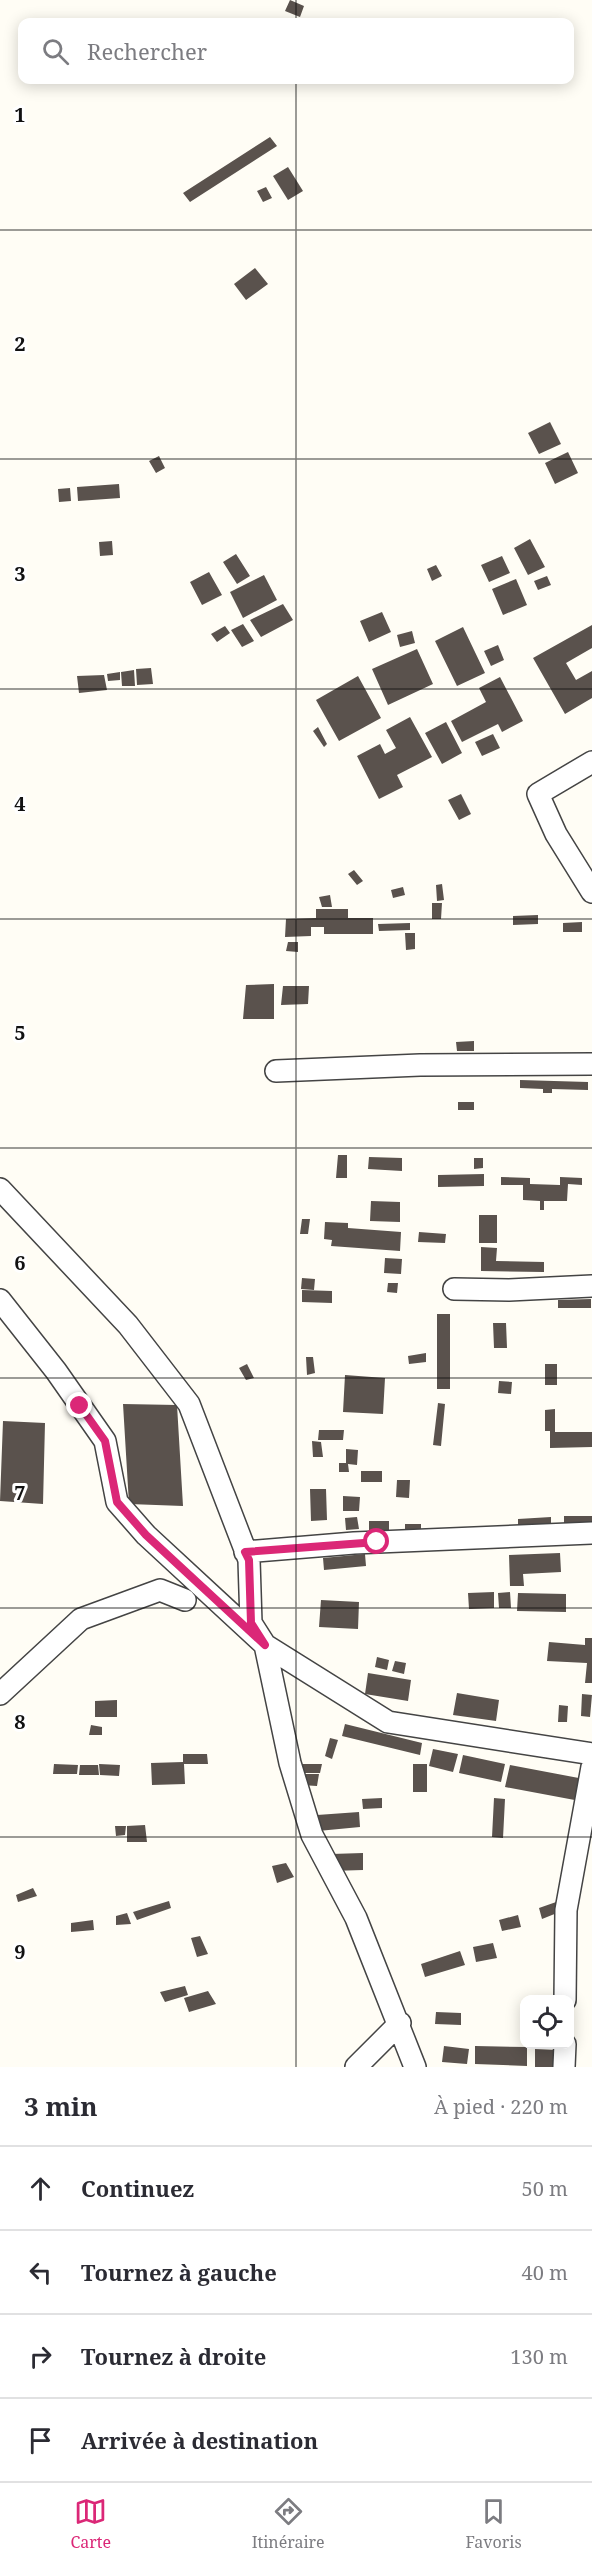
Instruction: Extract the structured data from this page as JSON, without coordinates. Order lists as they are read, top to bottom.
{
  "page": {
    "search": "Rechercher",
    "heading": ["3 min", "À pied · 220 m"],
    "list": [
      ["Continuez", "50 m"],
      ["Tournez à gauche", "40 m"],
      ["Tournez à droite", "130 m"],
      "Arrivée à destination"
    ],
    "nav": ["Carte", "Itinéraire", "Favoris"]
  },
  "grid": {
    "rows": [
      "1",
      "2",
      "3",
      "4",
      "5",
      "6",
      "7",
      "8",
      "9"
    ]
  }
}
